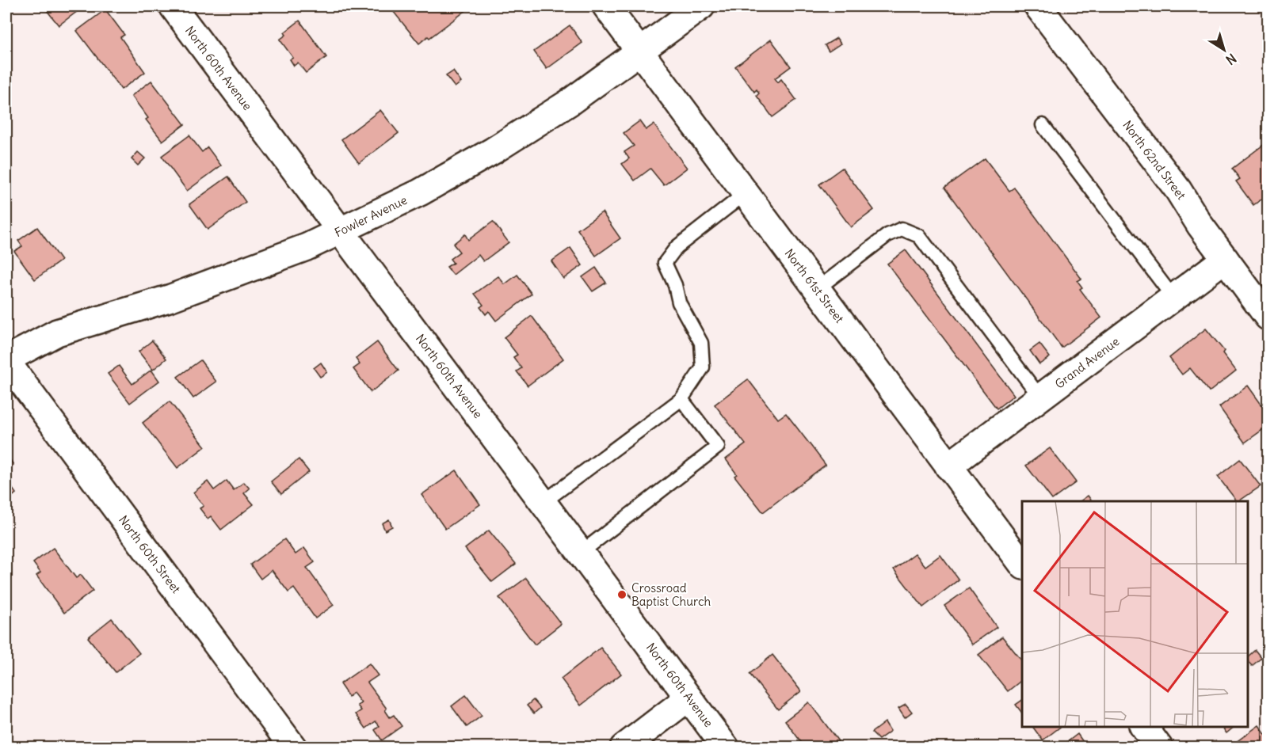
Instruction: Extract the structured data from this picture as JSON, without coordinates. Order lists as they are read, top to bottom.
{
  "streets": {
    "street": [
      "North 60th Avenue",
      "North 62nd Street",
      "Fowler Avenue",
      "North 61st Street",
      "Grand Avenue",
      "North 60th Street"
    ]
  },
  "crossings": [
    ["North 60th Avenue", "Fowler Avenue"],
    ["North 62nd Street", "Grand Avenue"],
    ["Fowler Avenue", "North 61st Street"],
    ["Fowler Avenue", "North 60th Street"],
    ["North 61st Street", "Grand Avenue"]
  ],
  "places": ["Crossroad Baptist Church"],
  "north": "bottom right"
}
